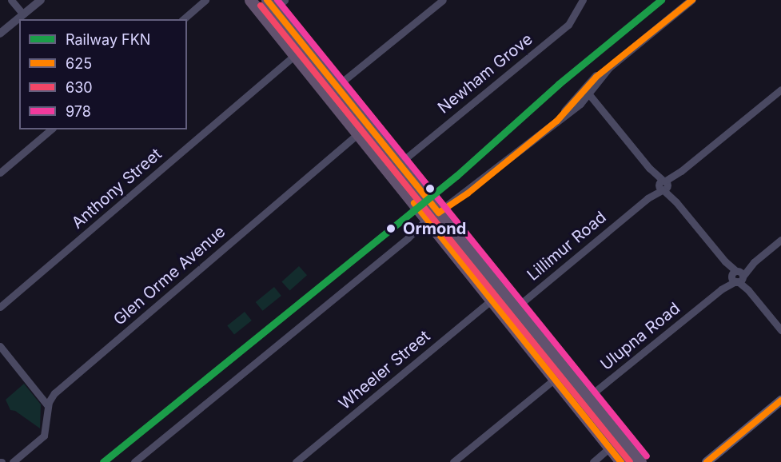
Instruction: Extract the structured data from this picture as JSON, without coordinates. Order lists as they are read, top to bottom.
{
  "streets": {
    "street": [
      "Newham Grove",
      "Anthony Street",
      "Lillimur Road",
      "Glen Orme Avenue",
      "Ulupna Road",
      "Wheeler Street"
    ]
  },
  "places": ["Ormond"],
  "lines": [
    "rail line FKN",
    "transit line 625",
    "transit line 978",
    "transit line 630"
  ],
  "legend": [
    "Railway FKN",
    "625",
    "630",
    "978"
  ]
}
